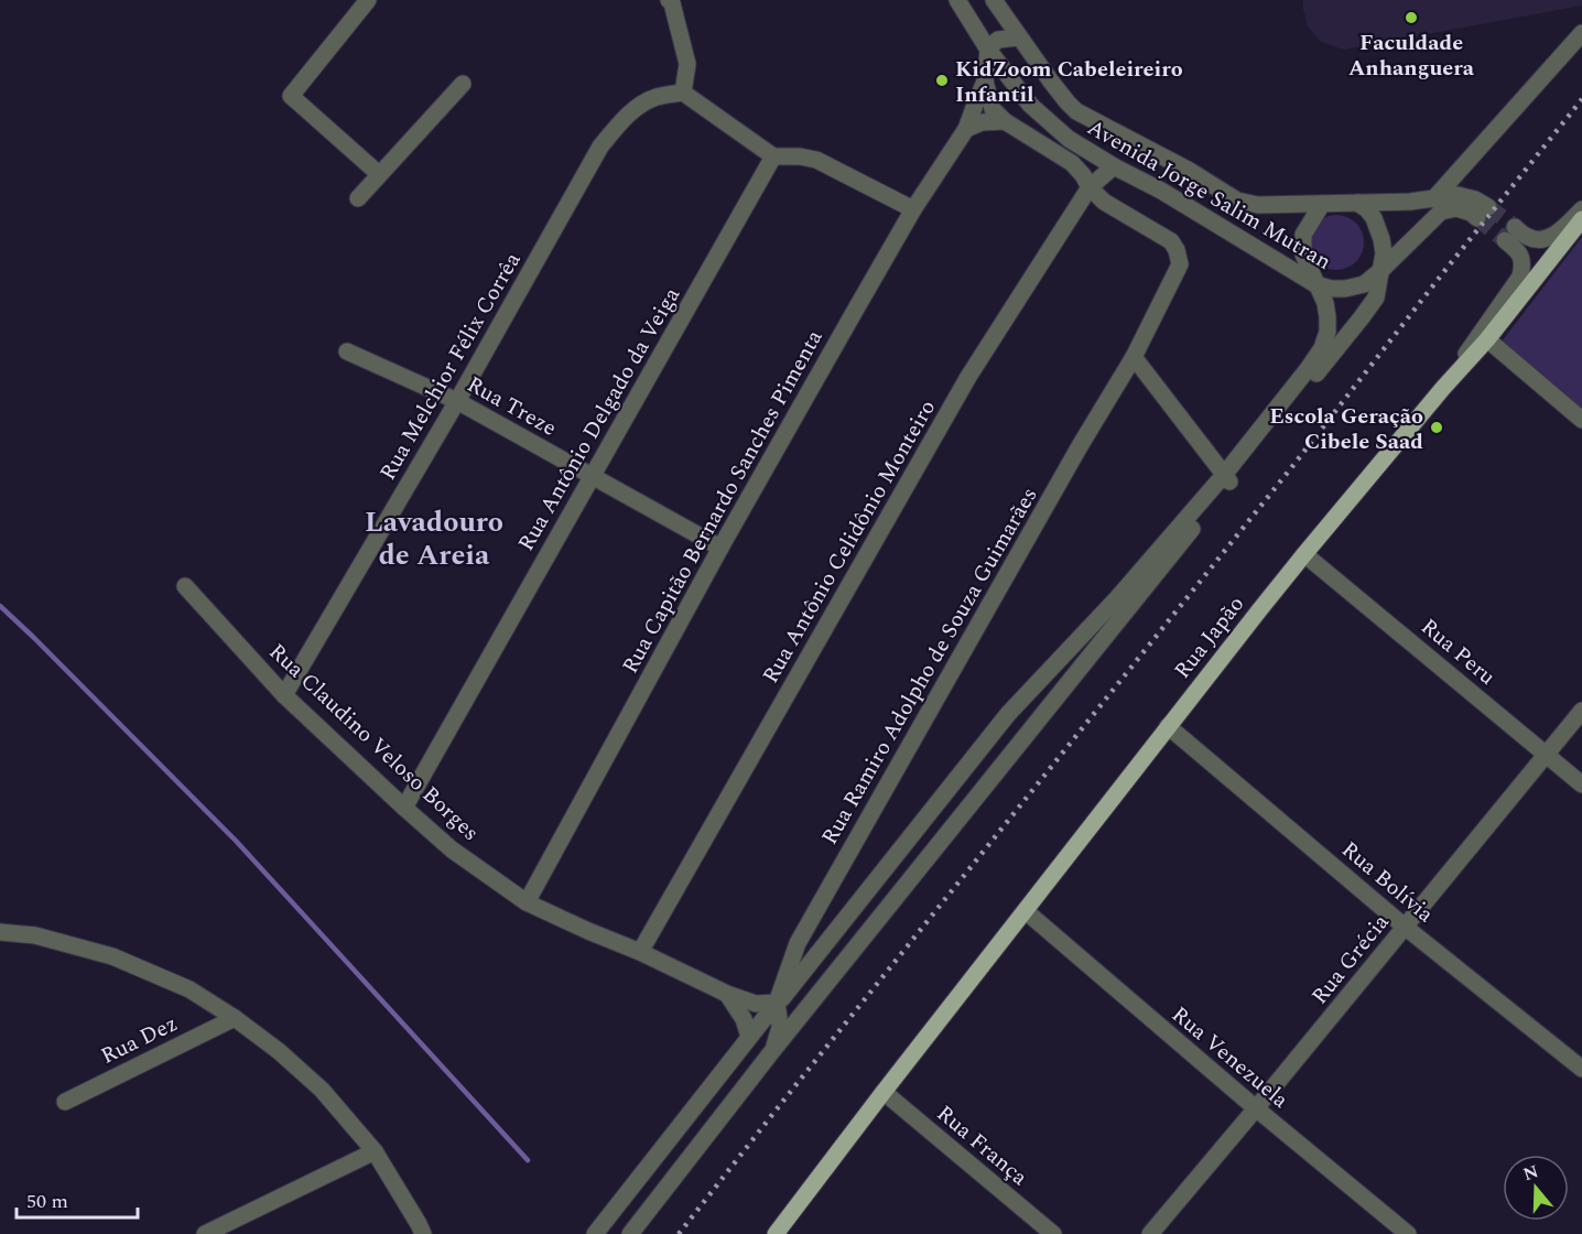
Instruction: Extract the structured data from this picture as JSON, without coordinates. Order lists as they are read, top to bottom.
{
  "streets": {
    "main road": ["Rua Japão"],
    "street": [
      "Avenida Jorge Salim Mutran",
      "Rua Melchior Félix Corrêa",
      "Rua Treze",
      "Rua Antônio Delgado da Veiga",
      "Rua Capitão Bernardo Sanches Pimenta",
      "Rua Antônio Celidônio Monteiro",
      "Rua Peru",
      "Rua Ramiro Adolpho de Souza Guimarães",
      "Rua Claudino Veloso Borges",
      "Rua Bolívia",
      "Rua Grécia",
      "Rua Dez",
      "Rua Venezuela",
      "Rua França"
    ]
  },
  "crossings": [
    ["Avenida Jorge Salim Mutran", "Rua Capitão Bernardo Sanches Pimenta"],
    ["Avenida Jorge Salim Mutran", "Rua Antônio Celidônio Monteiro"],
    ["Rua Melchior Félix Corrêa", "Rua Treze"],
    ["Rua Melchior Félix Corrêa", "Rua Claudino Veloso Borges"],
    ["Rua Treze", "Rua Antônio Delgado da Veiga"],
    ["Rua Treze", "Rua Capitão Bernardo Sanches Pimenta"],
    ["Rua Antônio Delgado da Veiga", "Rua Claudino Veloso Borges"],
    ["Rua Capitão Bernardo Sanches Pimenta", "Rua Claudino Veloso Borges"],
    ["Rua Antônio Celidônio Monteiro", "Rua Ramiro Adolpho de Souza Guimarães"],
    ["Rua Antônio Celidônio Monteiro", "Rua Claudino Veloso Borges"],
    ["Rua Japão", "Rua Peru"],
    ["Rua Japão", "Rua Bolívia"],
    ["Rua Japão", "Rua Venezuela"],
    ["Rua Japão", "Rua França"],
    ["Rua Peru", "Rua Grécia"],
    ["Rua Ramiro Adolpho de Souza Guimarães", "Rua Claudino Veloso Borges"],
    ["Rua Bolívia", "Rua Grécia"],
    ["Rua Grécia", "Rua Venezuela"]
  ],
  "districts": ["Lavadouro de Areia"],
  "places": ["Faculdade Anhanguera", "KidZoom Cabeleireiro Infantil", "Escola Geração Cibele Saad"],
  "scale_bar": "50 m",
  "north": "top"
}
